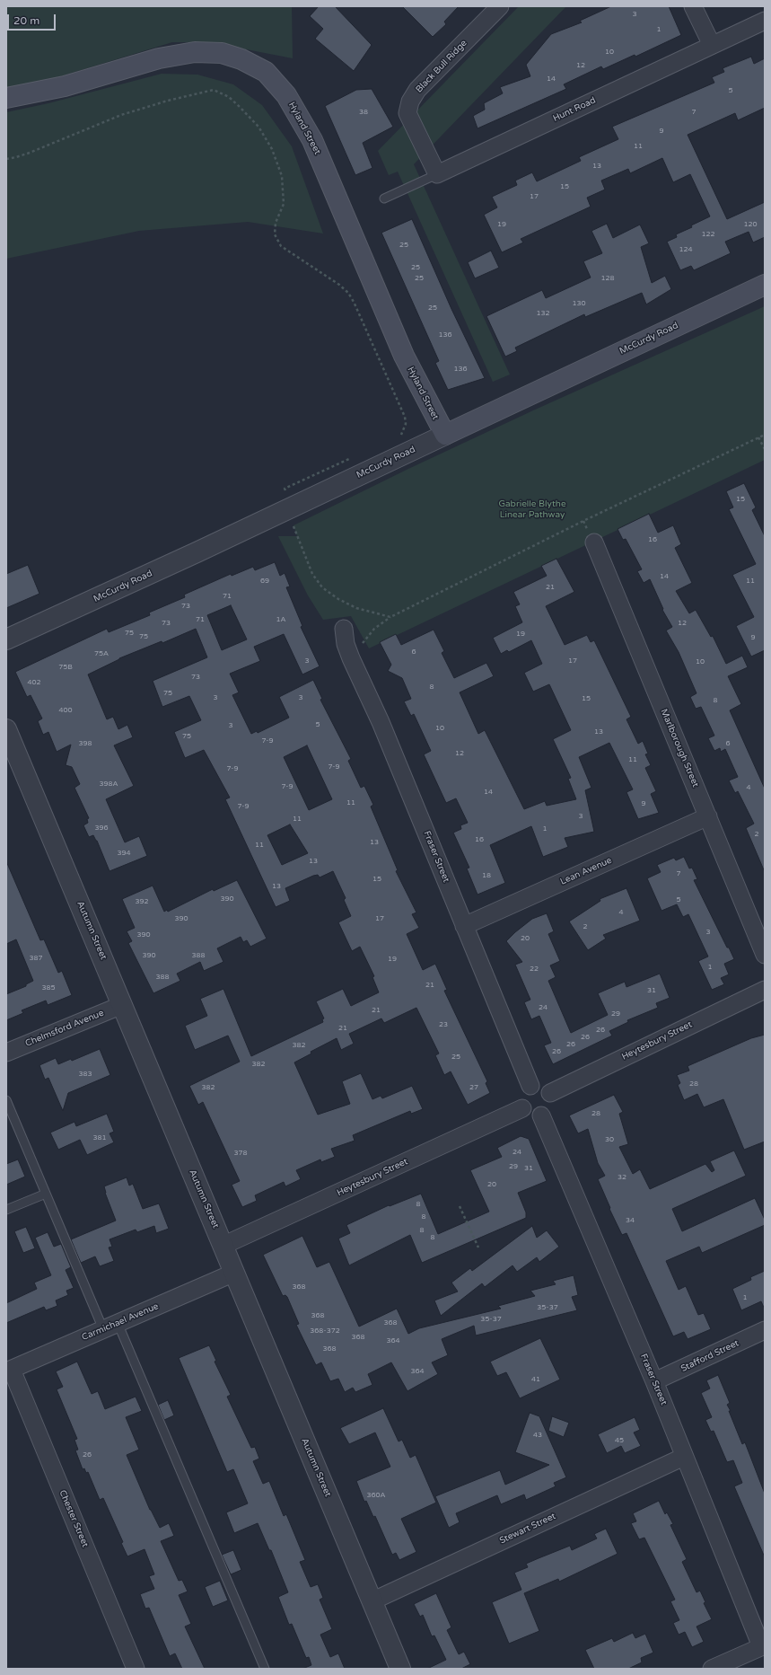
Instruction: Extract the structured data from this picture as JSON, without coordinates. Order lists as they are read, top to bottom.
{
  "streets": {
    "main road": ["Hyland Street", "McCurdy Road"],
    "street": [
      "Black Bull Ridge",
      "Hunt Road",
      "Marlborough Street",
      "Fraser Street",
      "Lean Avenue",
      "Autumn Street",
      "Chelmsford Avenue",
      "Heytesbury Street",
      "Carmichael Avenue",
      "Stafford Street",
      "Chester Street",
      "Stewart Street"
    ]
  },
  "crossings": [
    ["Black Bull Ridge", "Hunt Road"],
    ["Hyland Street", "McCurdy Road"],
    ["Marlborough Street", "Lean Avenue"],
    ["Fraser Street", "Lean Avenue"],
    ["Fraser Street", "Heytesbury Street"],
    ["Fraser Street", "Stafford Street"],
    ["Fraser Street", "Stewart Street"],
    ["Autumn Street", "Chelmsford Avenue"],
    ["Autumn Street", "Heytesbury Street"],
    ["Autumn Street", "Carmichael Avenue"],
    ["Autumn Street", "Stewart Street"],
    ["Carmichael Avenue", "Chester Street"]
  ],
  "parks": ["Gabrielle Blythe Linear Pathway"],
  "house_numbers": [
    "3",
    "1",
    "10",
    "12",
    "14",
    "5",
    "38",
    "7",
    "9",
    "11",
    "13",
    "15",
    "17",
    "19",
    "120",
    "122",
    "25",
    "124",
    "25",
    "25",
    "128",
    "130",
    "25",
    "132",
    "136",
    "136",
    "15",
    "16",
    "14",
    "69",
    "11",
    "21",
    "71",
    "73",
    "71",
    "1A",
    "73",
    "12",
    "75",
    "19",
    "75",
    "9",
    "6",
    "75A",
    "3",
    "17",
    "10",
    "75B",
    "73",
    "402",
    "8",
    "75",
    "3",
    "3",
    "15",
    "8",
    "400",
    "5",
    "3",
    "10",
    "13",
    "75",
    "7-9",
    "398",
    "6",
    "12",
    "11",
    "7-9",
    "7-9",
    "398A",
    "7-9",
    "4",
    "14",
    "11",
    "9",
    "7-9",
    "3",
    "11",
    "396",
    "1",
    "2",
    "16",
    "13",
    "11",
    "394",
    "13",
    "7",
    "18",
    "15",
    "13",
    "390",
    "5",
    "392",
    "4",
    "390",
    "17",
    "2",
    "3",
    "390",
    "20",
    "390",
    "388",
    "387",
    "19",
    "1",
    "22",
    "388",
    "21",
    "385",
    "31",
    "24",
    "21",
    "29",
    "23",
    "21",
    "26",
    "26",
    "26",
    "382",
    "26",
    "25",
    "382",
    "383",
    "28",
    "382",
    "27",
    "28",
    "381",
    "30",
    "24",
    "378",
    "29",
    "31",
    "32",
    "20",
    "8",
    "8",
    "34",
    "8",
    "8",
    "368",
    "1",
    "35-37",
    "368",
    "35-37",
    "368",
    "368-372",
    "368",
    "364",
    "368",
    "364",
    "41",
    "43",
    "45",
    "26",
    "360A"
  ],
  "scale_bar": "20 m"
}
